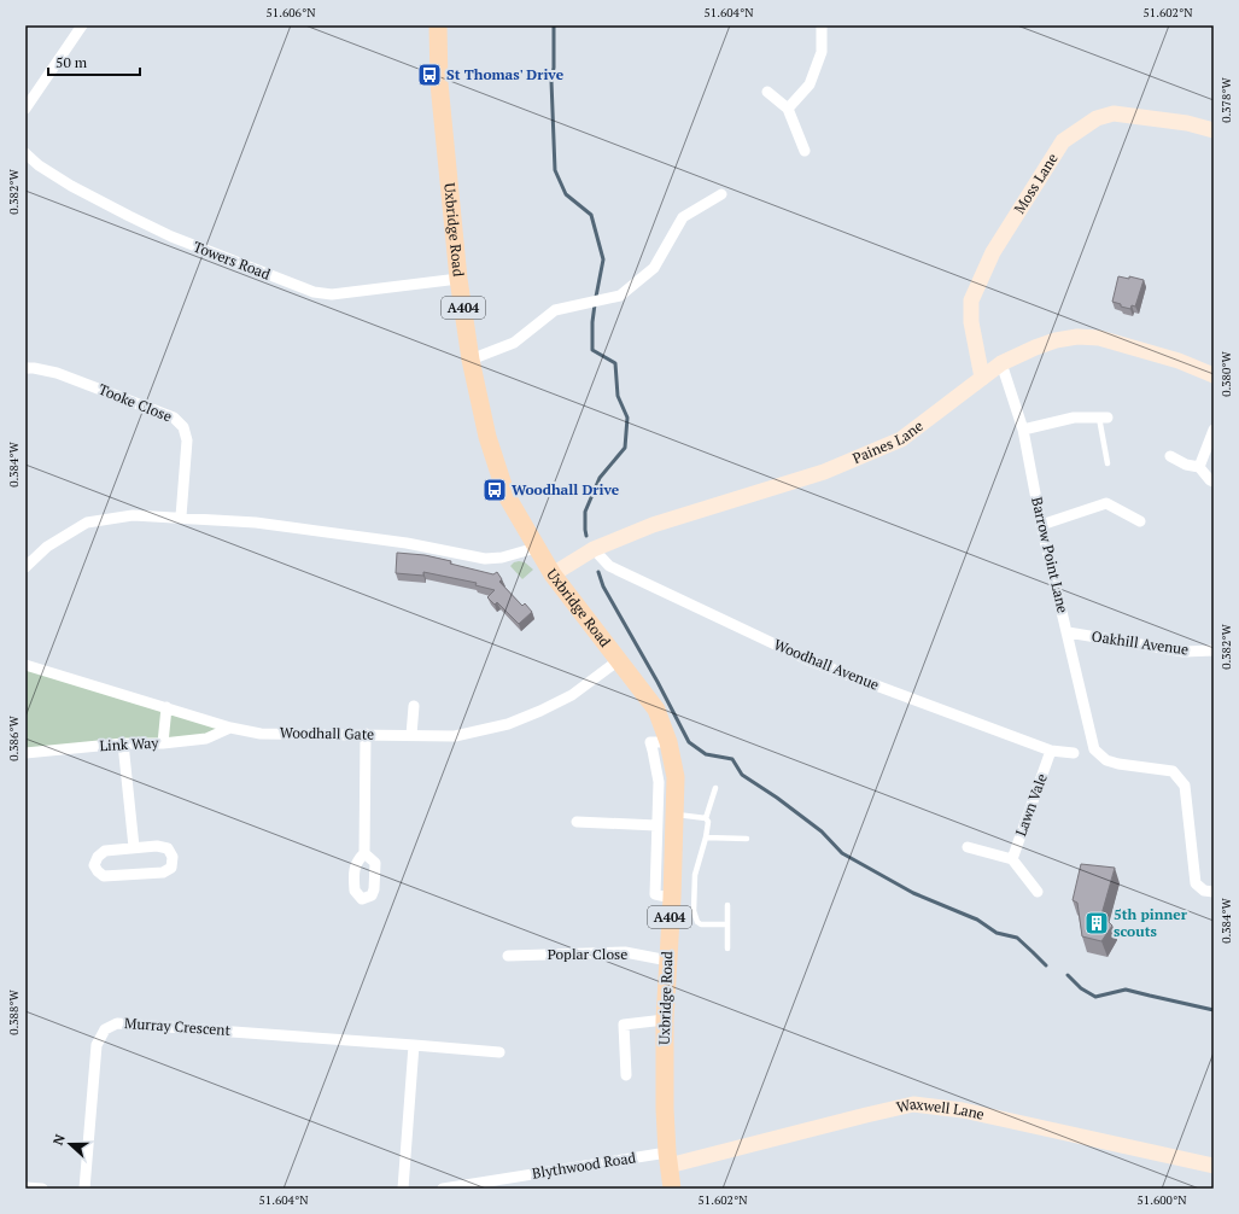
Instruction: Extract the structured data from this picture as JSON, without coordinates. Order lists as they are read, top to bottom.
{
  "streets": {
    "main road": ["Uxbridge Road", "A404"],
    "street": [
      "Moss Lane",
      "Towers Road",
      "Tooke Close",
      "Paines Lane",
      "Barrow Point Lane",
      "Oakhill Avenue",
      "Woodhall Avenue",
      "Woodhall Gate",
      "Link Way",
      "Lawn Vale",
      "Poplar Close",
      "Murray Crescent",
      "Waxwell Lane",
      "Blythwood Road"
    ]
  },
  "crossings": [
    ["Moss Lane", "Paines Lane"],
    ["Uxbridge Road", "Towers Road"],
    ["Uxbridge Road", "Paines Lane"],
    ["Uxbridge Road", "Woodhall Gate"],
    ["Uxbridge Road", "Poplar Close"],
    ["Uxbridge Road", "Waxwell Lane"],
    ["Uxbridge Road", "Blythwood Road"],
    ["Paines Lane", "Barrow Point Lane"],
    ["Paines Lane", "Woodhall Avenue"],
    ["Barrow Point Lane", "Oakhill Avenue"],
    ["Woodhall Avenue", "Lawn Vale"],
    ["Woodhall Gate", "Link Way"],
    ["Waxwell Lane", "Blythwood Road"]
  ],
  "places": {
    "bus stop": ["St Thomas' Drive", "Woodhall Drive"],
    "building": ["5th pinner scouts"]
  },
  "scale_bar": "50 m",
  "north": "left",
  "coordinates": [
    "51.606°N",
    "51.604°N",
    "51.602°N",
    "0.378°W",
    "0.382°W",
    "0.380°W",
    "0.384°W",
    "0.386°W",
    "0.388°W",
    "51.600°N"
  ]
}
